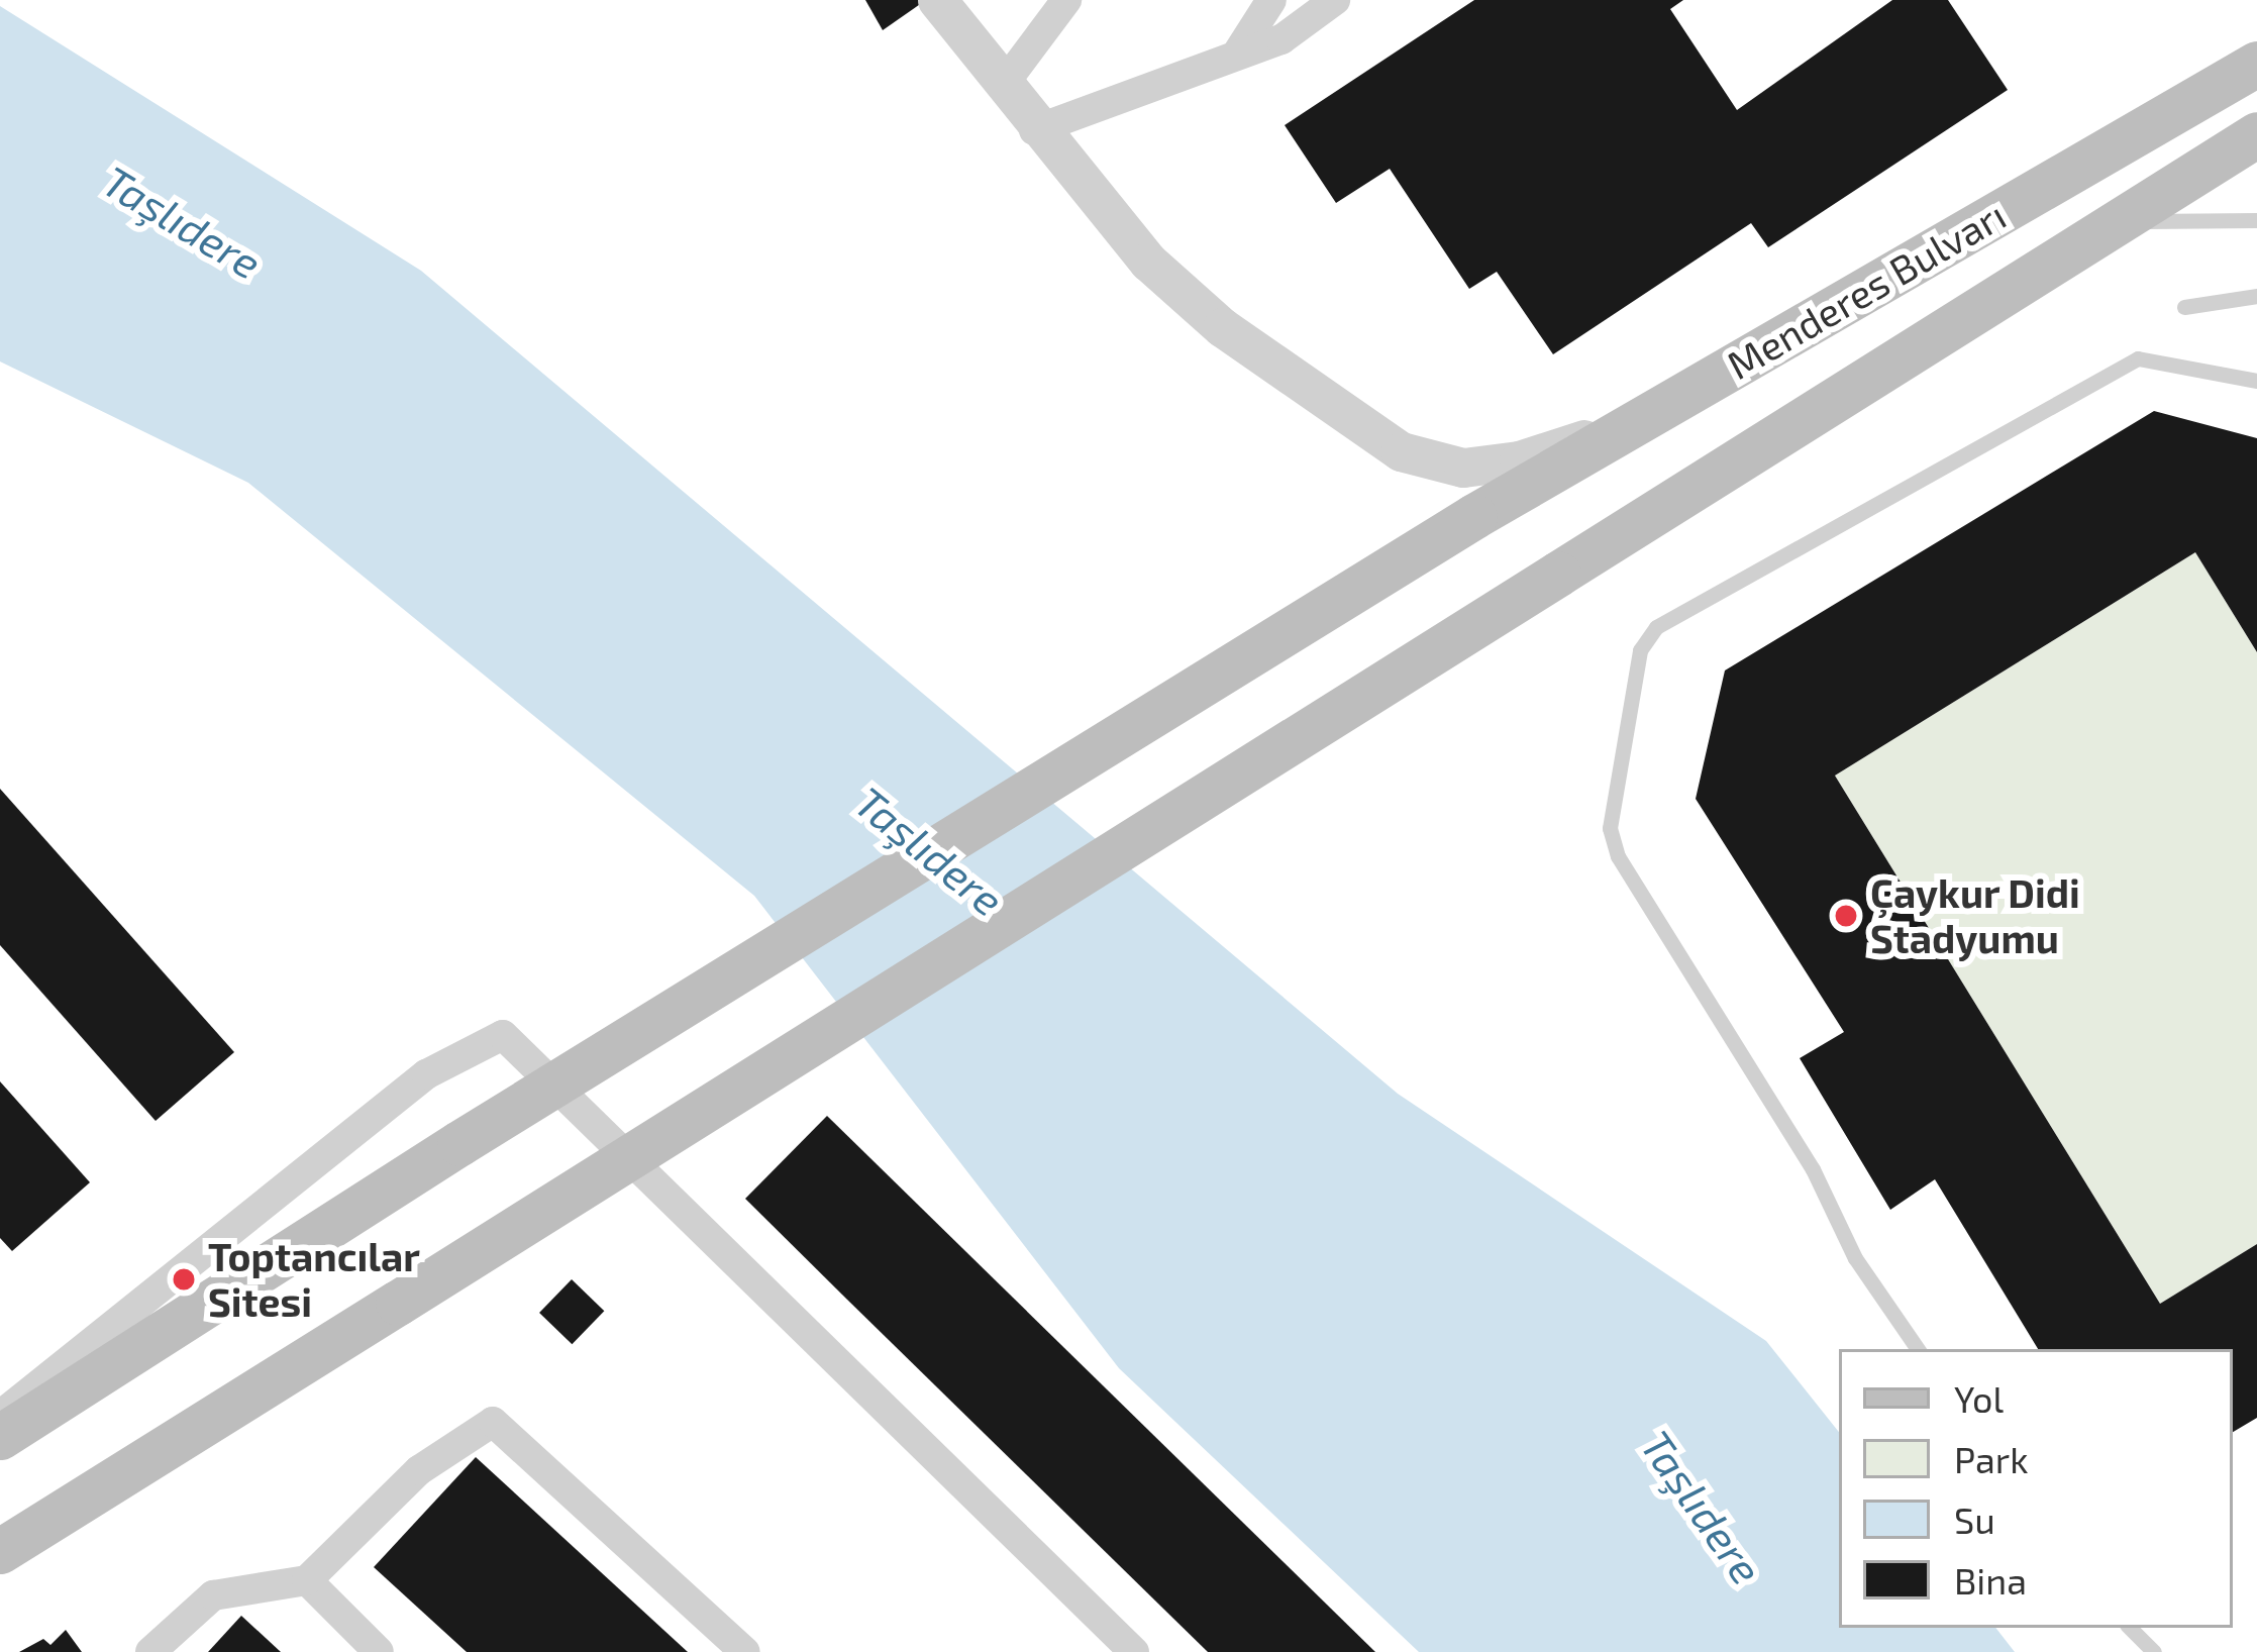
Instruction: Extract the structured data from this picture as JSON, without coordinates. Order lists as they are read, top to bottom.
{
  "streets": {
    "main road": ["Menderes Bulvarı"]
  },
  "water": ["Taşlıdere"],
  "places": ["Çaykur Didi Stadyumu", "Toptancılar Sitesi"],
  "legend": [
    "Yol",
    "Park",
    "Su",
    "Bina"
  ]
}
